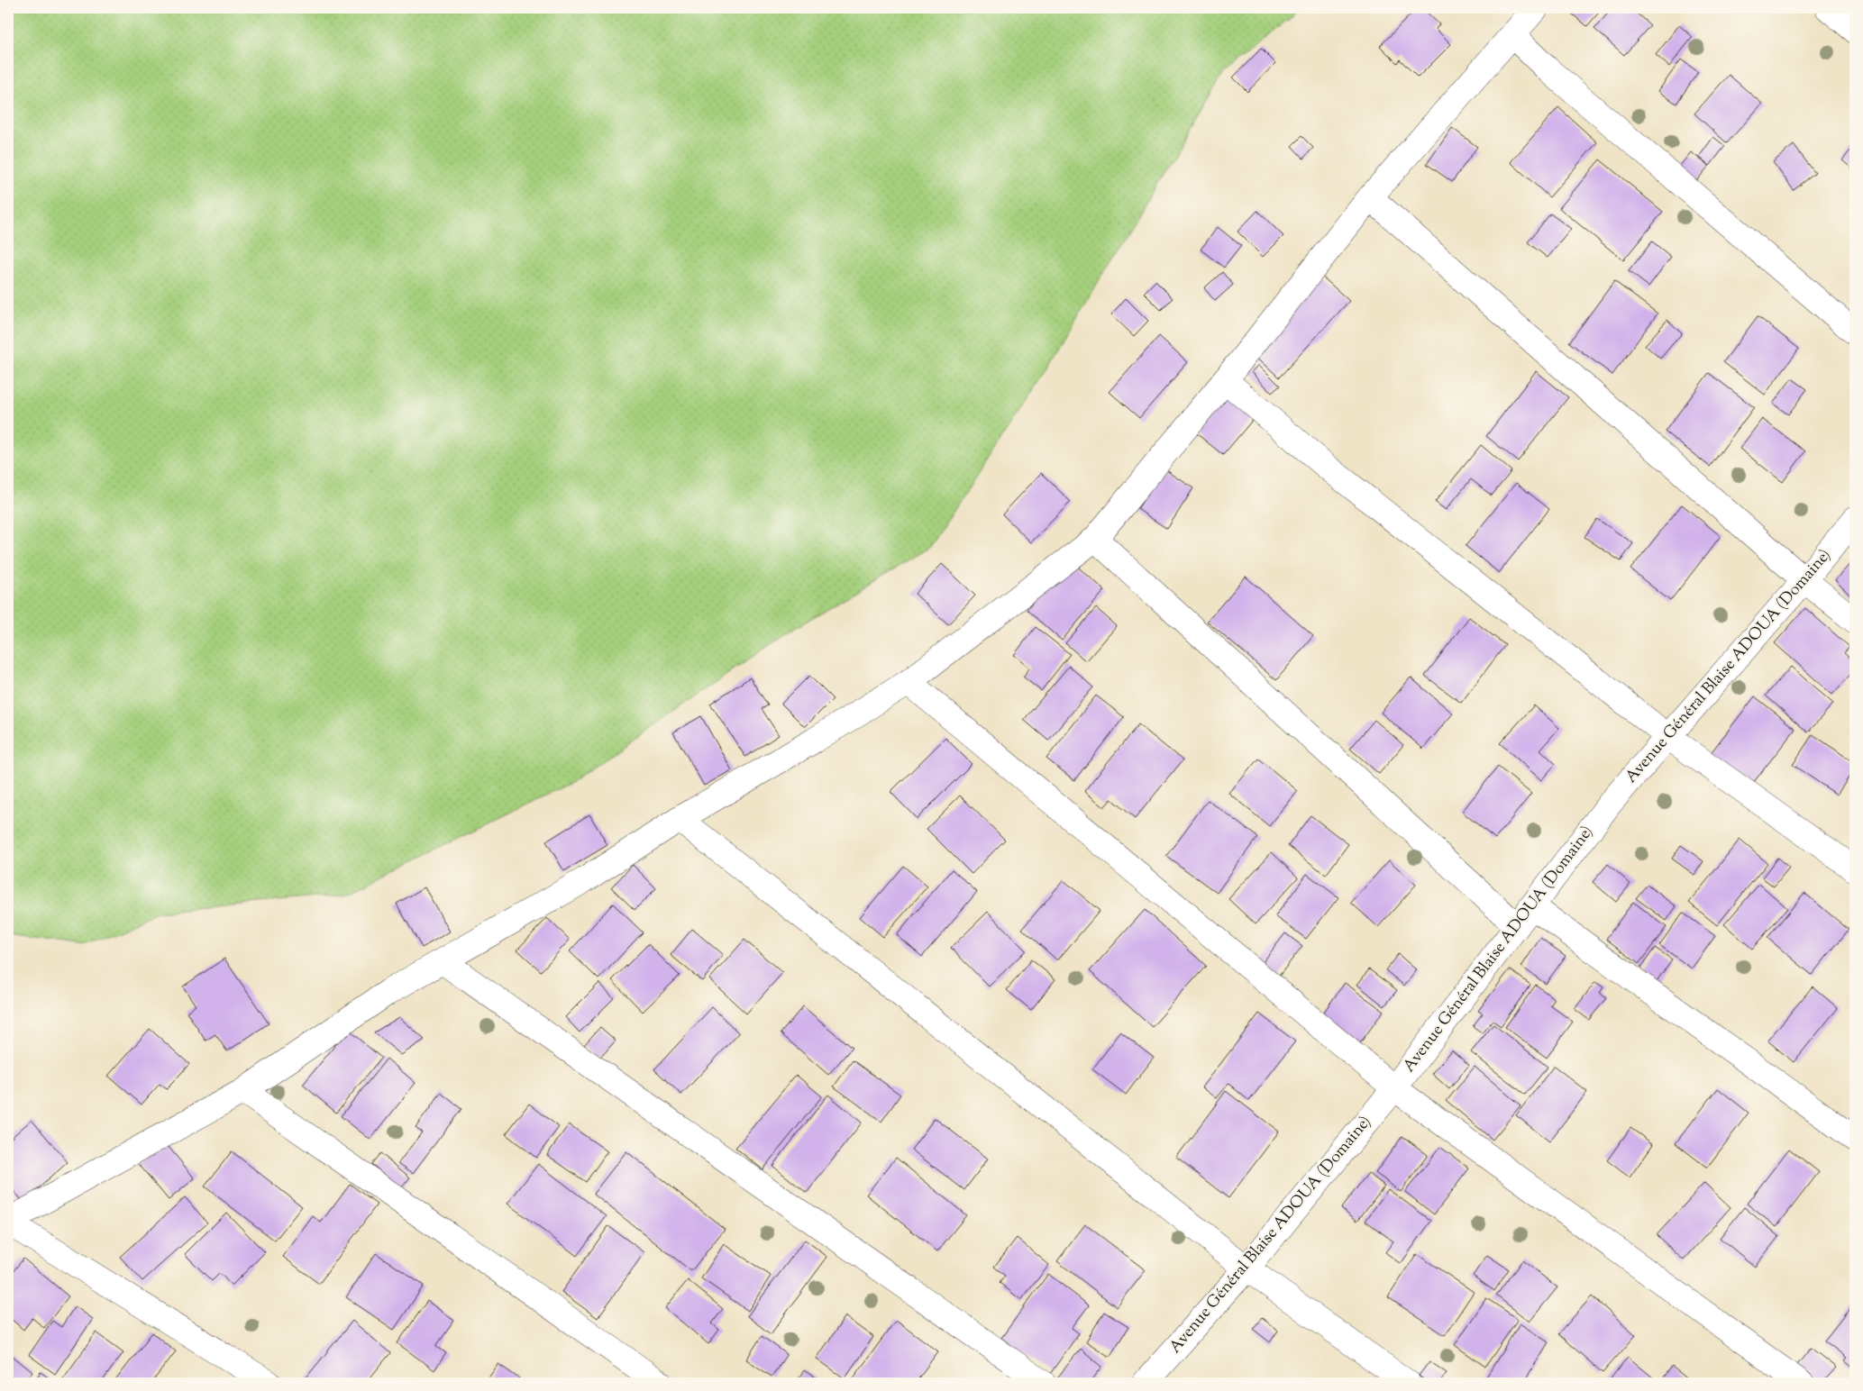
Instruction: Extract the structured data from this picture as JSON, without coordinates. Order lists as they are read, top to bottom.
{
  "streets": {
    "street": ["Avenue Général Blaise ADOUA (Domaine)"]
  }
}
